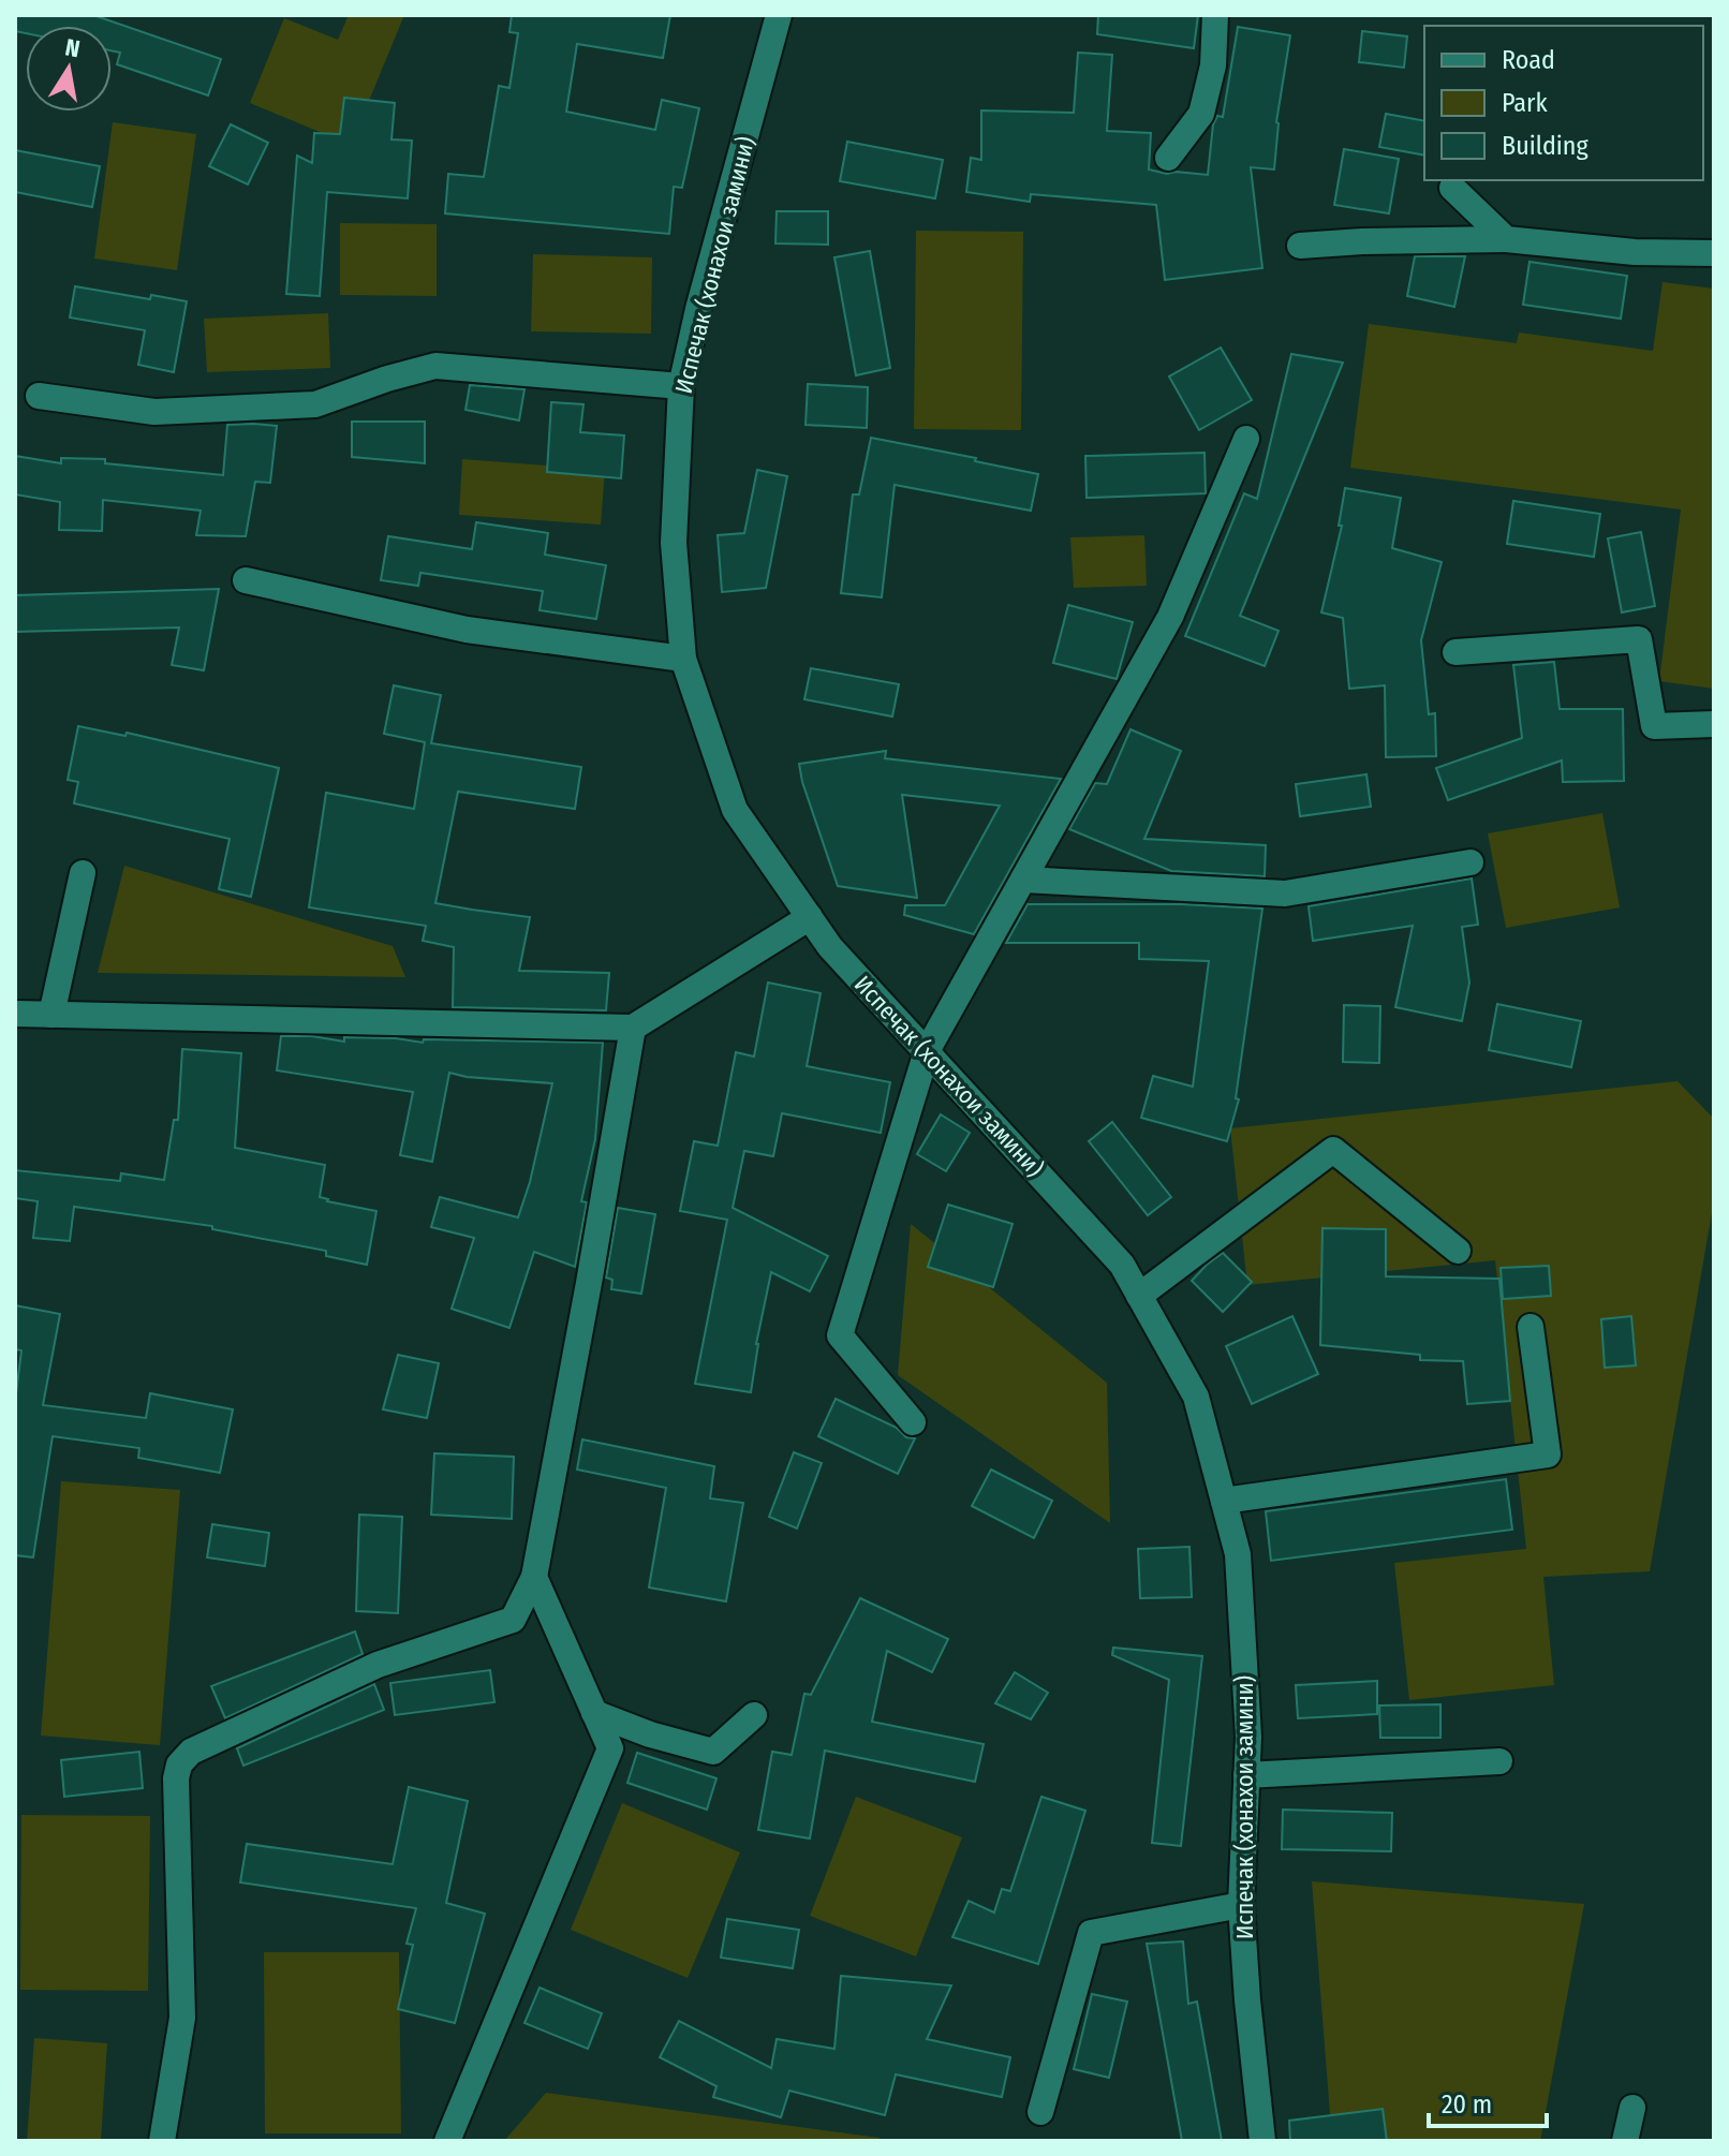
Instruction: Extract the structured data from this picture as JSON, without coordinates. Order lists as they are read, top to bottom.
{
  "streets": {
    "street": ["Испечак (хонахои замини)"]
  },
  "legend": ["Road", "Park", "Building"],
  "scale_bar": "20 m",
  "north": "top"
}
